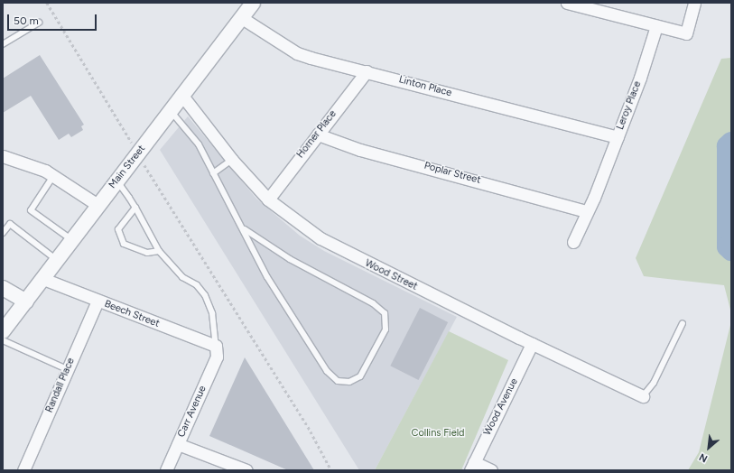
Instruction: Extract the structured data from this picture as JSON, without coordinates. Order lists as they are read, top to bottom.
{
  "streets": {
    "street": [
      "Linton Place",
      "Leroy Place",
      "Horner Place",
      "Main Street",
      "Poplar Street",
      "Wood Street",
      "Beech Street",
      "Randall Place",
      "Wood Avenue",
      "Carr Avenue"
    ]
  },
  "crossings": [
    ["Linton Place", "Leroy Place"],
    ["Linton Place", "Horner Place"],
    ["Linton Place", "Main Street"],
    ["Leroy Place", "Poplar Street"],
    ["Horner Place", "Poplar Street"],
    ["Horner Place", "Wood Street"],
    ["Main Street", "Wood Street"],
    ["Main Street", "Beech Street"],
    ["Wood Street", "Wood Avenue"],
    ["Beech Street", "Randall Place"],
    ["Beech Street", "Carr Avenue"]
  ],
  "parks": ["Collins Field"],
  "scale_bar": "50 m",
  "north": "bottom left"
}
